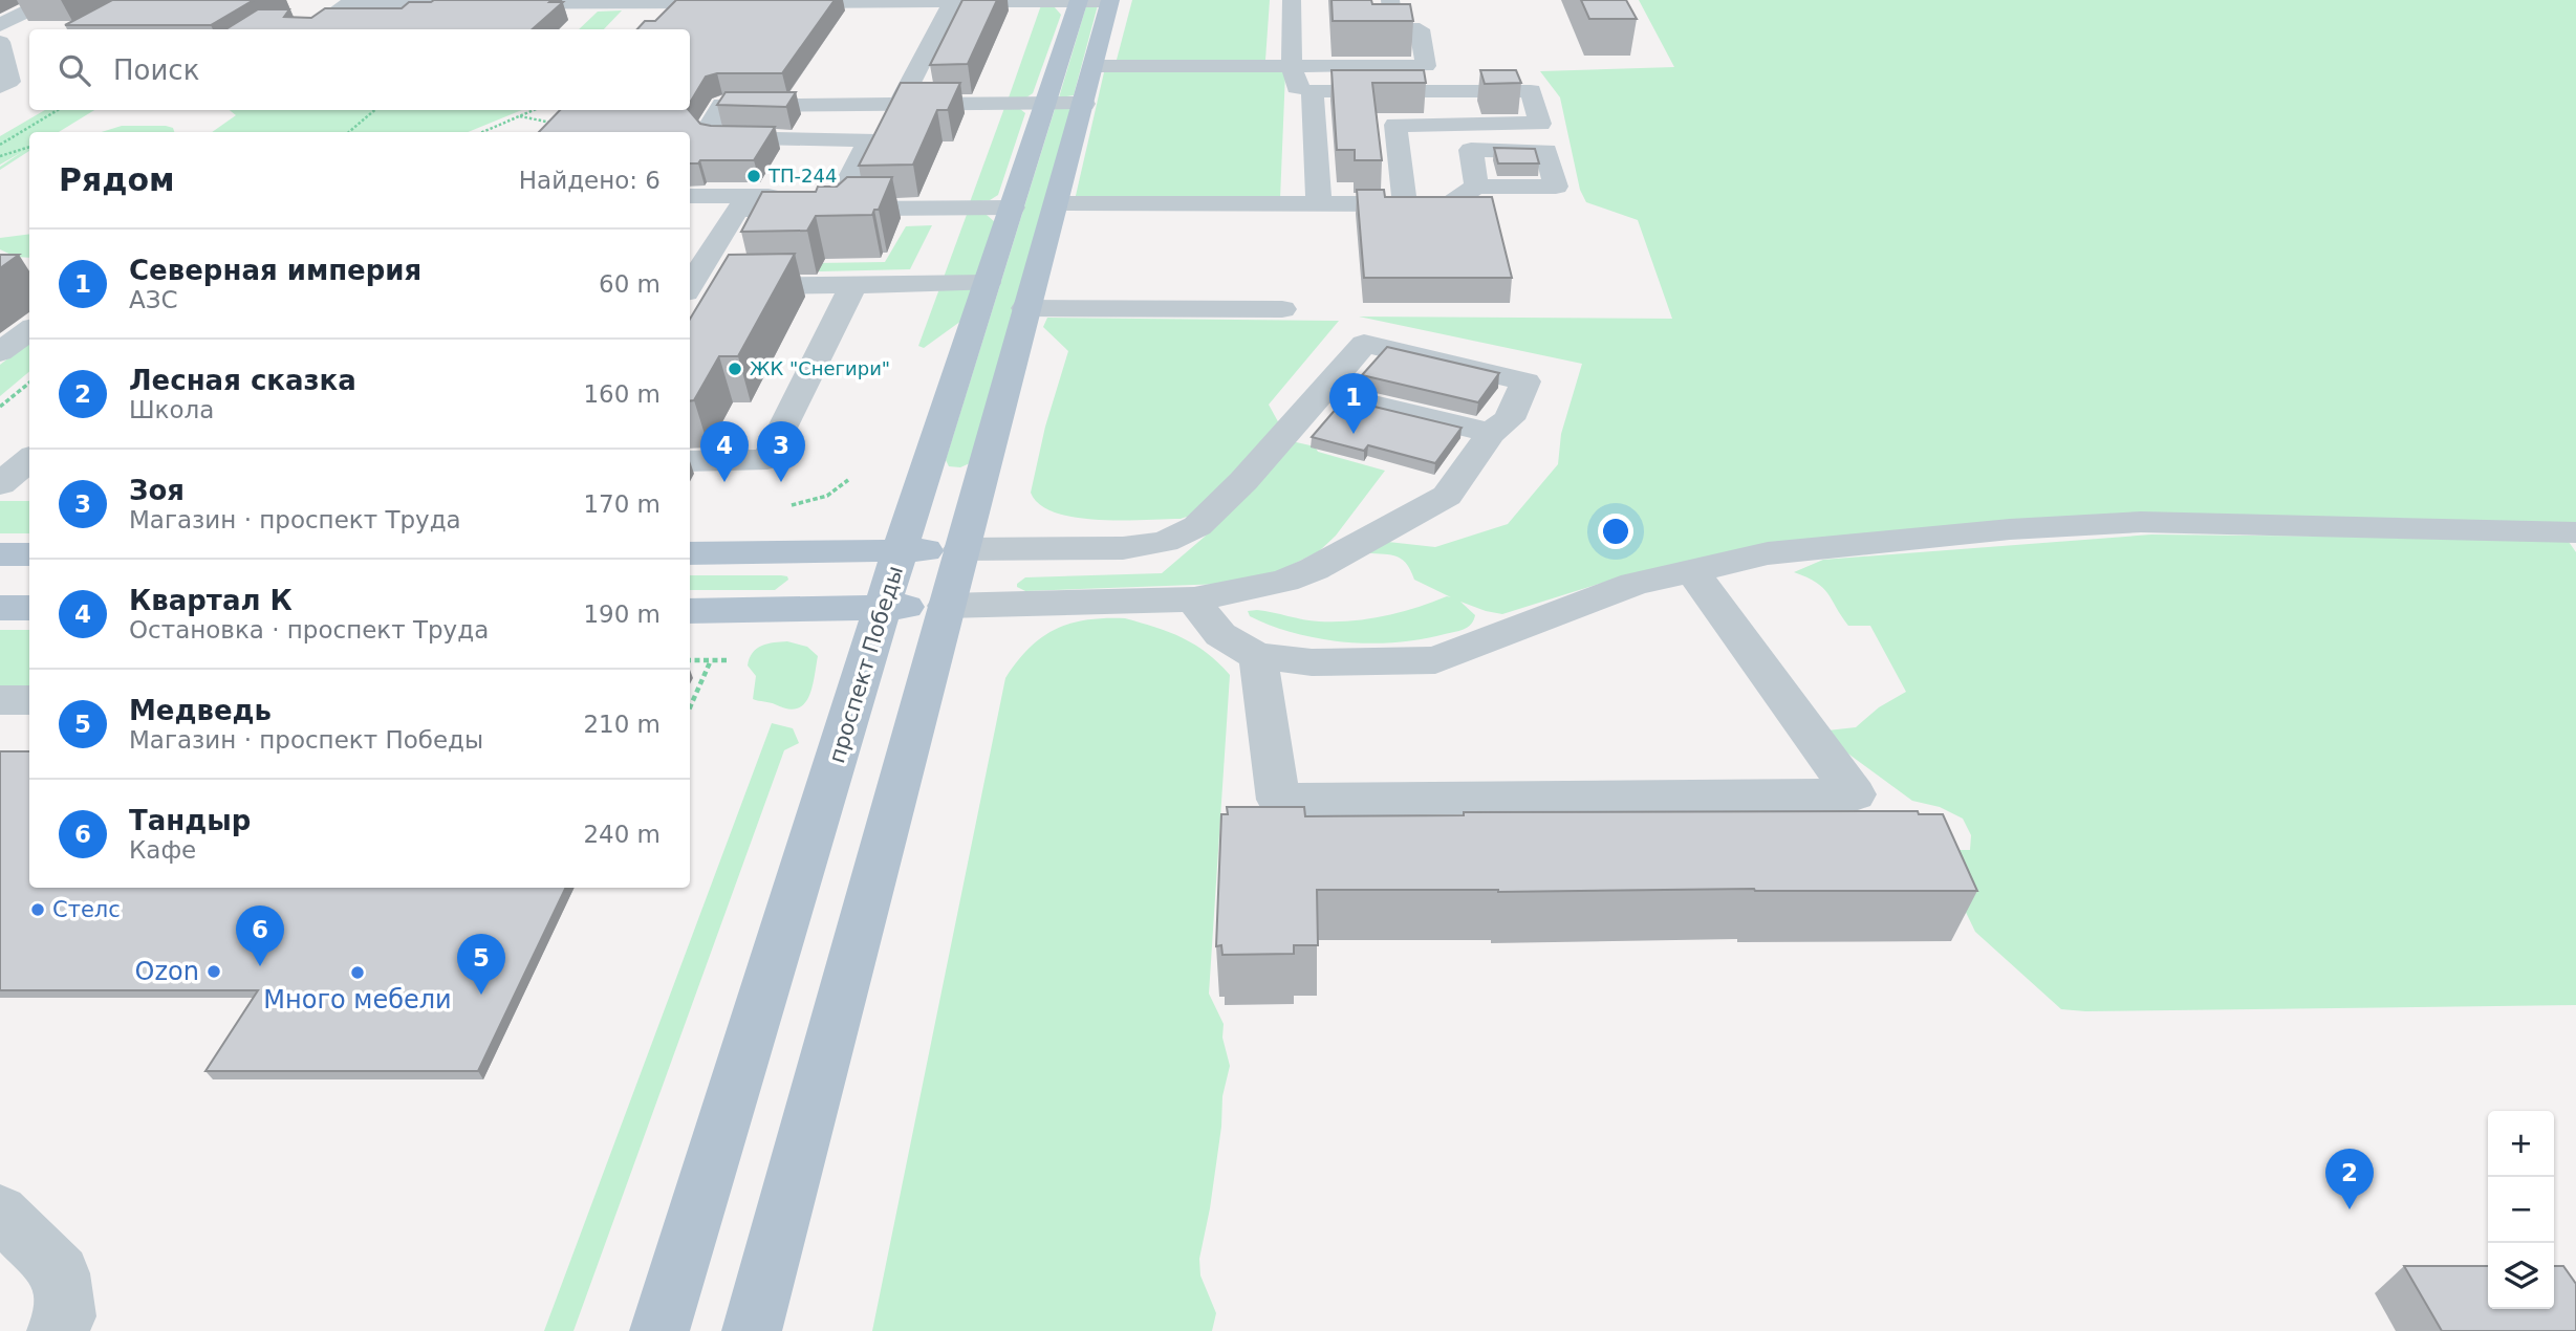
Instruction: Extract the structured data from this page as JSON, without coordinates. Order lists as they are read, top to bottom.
{
  "streets": {
    "main road": ["проспект Победы"]
  },
  "places": [
    "ТП-244",
    "ЖК \"Снегири\"",
    "Стелс",
    "Ozon",
    "Много мебели"
  ],
  "page": {
    "search": "Поиск",
    "heading": ["Рядом", "Найдено: 6"],
    "list": [
      {
        "mark": "1",
        "name": "Северная империя",
        "note": "АЗС",
        "value": "60 m"
      },
      {
        "mark": "2",
        "name": "Лесная сказка",
        "note": "Школа",
        "value": "160 m"
      },
      {
        "mark": "3",
        "name": "Зоя",
        "note": "Магазин · проспект Труда",
        "value": "170 m"
      },
      {
        "mark": "4",
        "name": "Квартал К",
        "note": "Остановка · проспект Труда",
        "value": "190 m"
      },
      {
        "mark": "5",
        "name": "Медведь",
        "note": "Магазин · проспект Победы",
        "value": "210 m"
      },
      {
        "mark": "6",
        "name": "Тандыр",
        "note": "Кафе",
        "value": "240 m"
      }
    ],
    "pins": [
      "1",
      "3",
      "4",
      "6",
      "5",
      "2"
    ],
    "map_buttons": ["+", "−"]
  }
}
